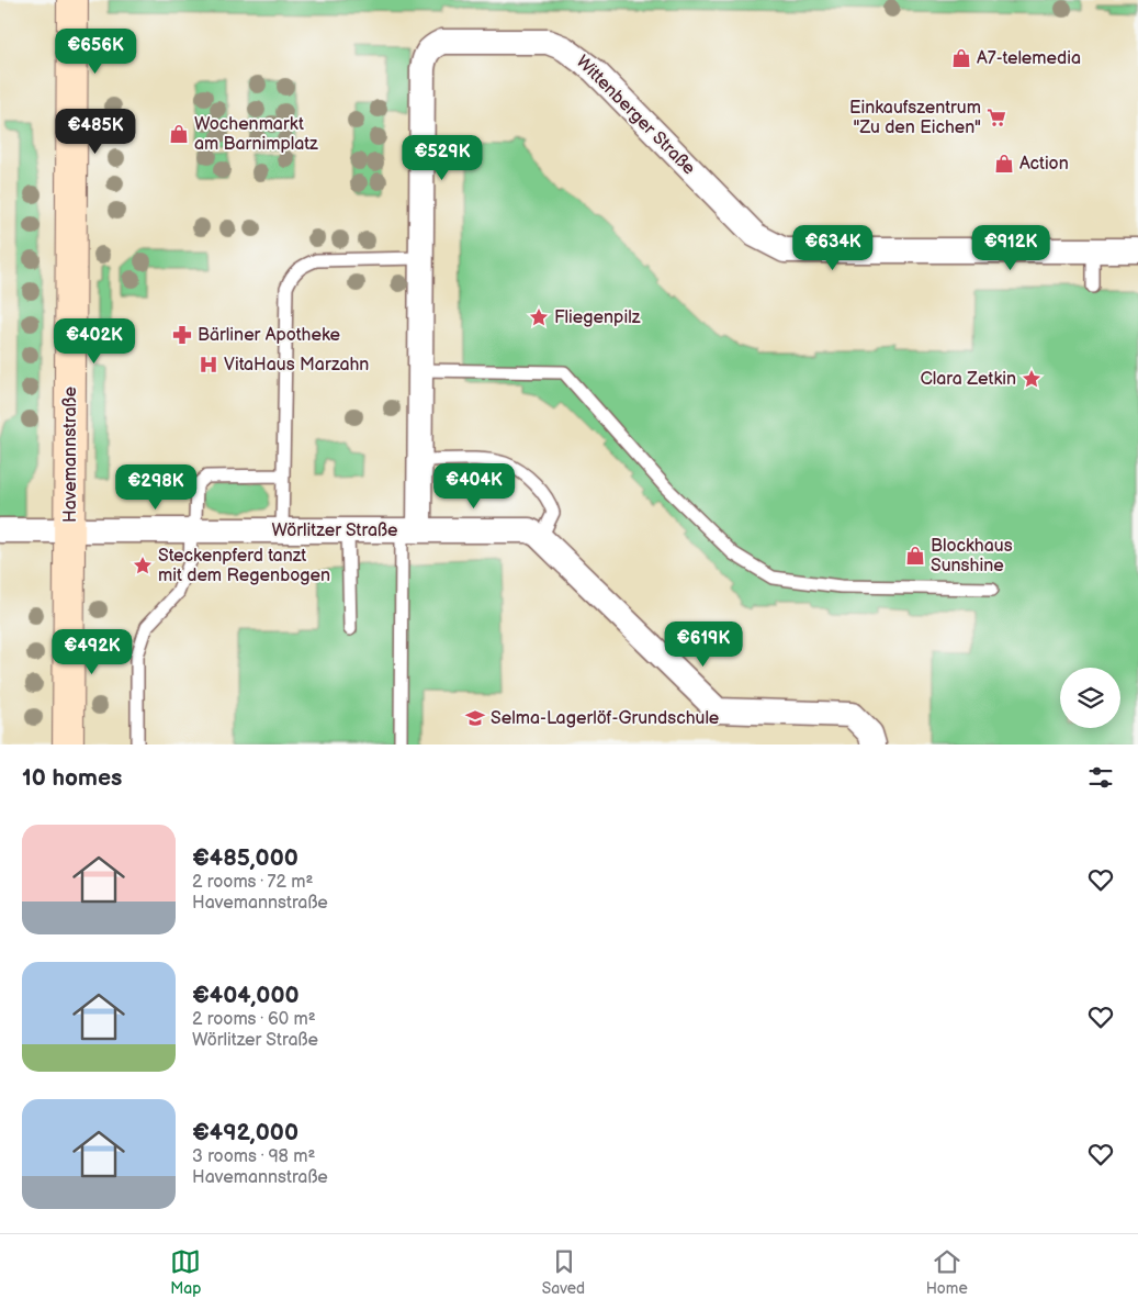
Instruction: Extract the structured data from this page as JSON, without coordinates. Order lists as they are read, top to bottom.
{
  "streets": {
    "main road": ["Havemannstraße"],
    "street": ["Wittenberger Straße", "Wörlitzer Straße"]
  },
  "crossings": [
    ["Wittenberger Straße", "Wörlitzer Straße"],
    ["Havemannstraße", "Wörlitzer Straße"]
  ],
  "places": {
    "shop": [
      "A7-telemedia",
      "Wochenmarkt am Barnimplatz",
      "Action",
      "Blockhaus Sunshine"
    ],
    "supermarket": ["Einkaufszentrum \"Zu den Eichen\""],
    "place": ["Fliegenpilz", "Clara Zetkin", "Steckenpferd tanzt mit dem Regenbogen"],
    "pharmacy": ["Bärliner Apotheke"],
    "hospital": ["VitaHaus Marzahn"],
    "school or university": ["Selma-Lagerlöf-Grundschule"]
  },
  "page": {
    "price": [
      "€656K",
      "€485K",
      "€529K",
      "€634K",
      "€912K",
      "€402K",
      "€404K",
      "€298K",
      "€619K",
      "€492K"
    ],
    "heading": "10 homes",
    "list": [
      {
        "name": "€485,000",
        "note": "2 rooms · 72 m² · Havemannstraße"
      },
      {
        "name": "€404,000",
        "note": "2 rooms · 60 m² · Wörlitzer Straße"
      },
      {
        "name": "€492,000",
        "note": "3 rooms · 98 m² · Havemannstraße"
      }
    ],
    "tabs": ["Map", "Saved", "Home"]
  }
}
